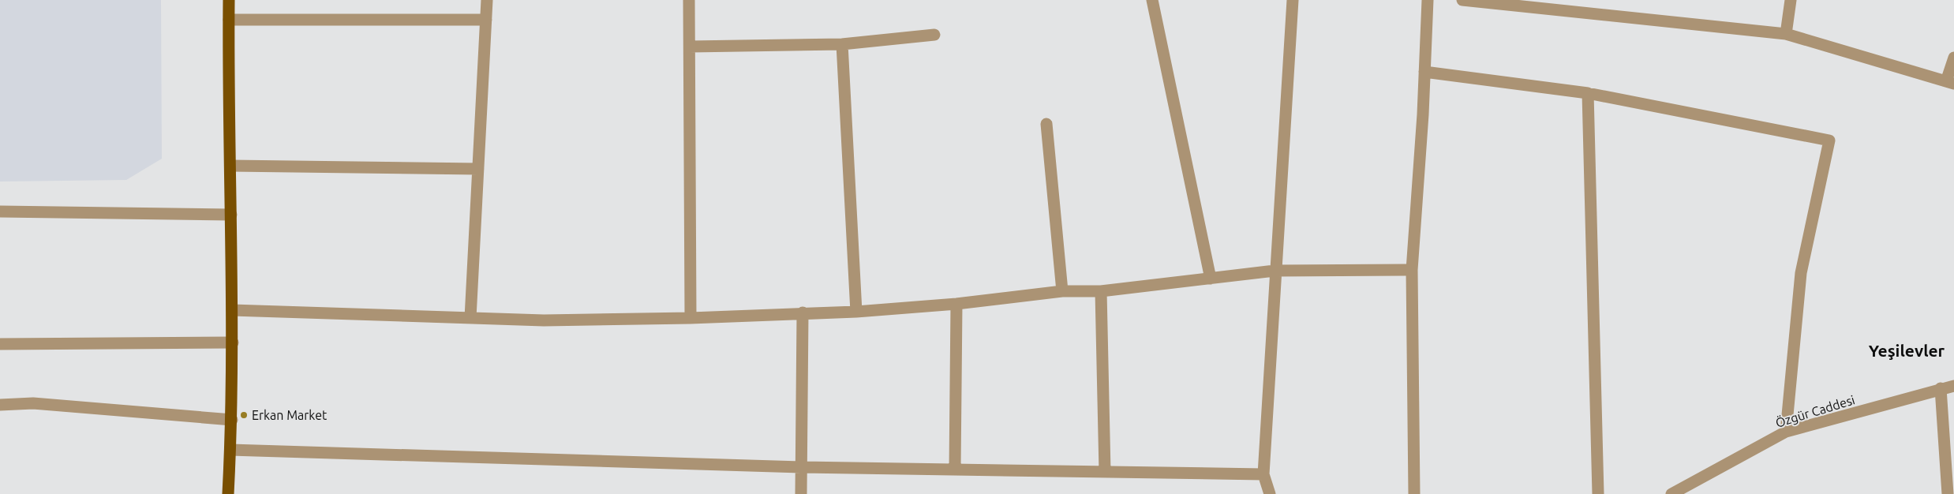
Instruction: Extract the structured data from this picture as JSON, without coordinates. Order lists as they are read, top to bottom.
{
  "streets": {
    "street": ["Özgür Caddesi"]
  },
  "districts": ["Yeşilevler"],
  "places": ["Erkan Market"]
}
